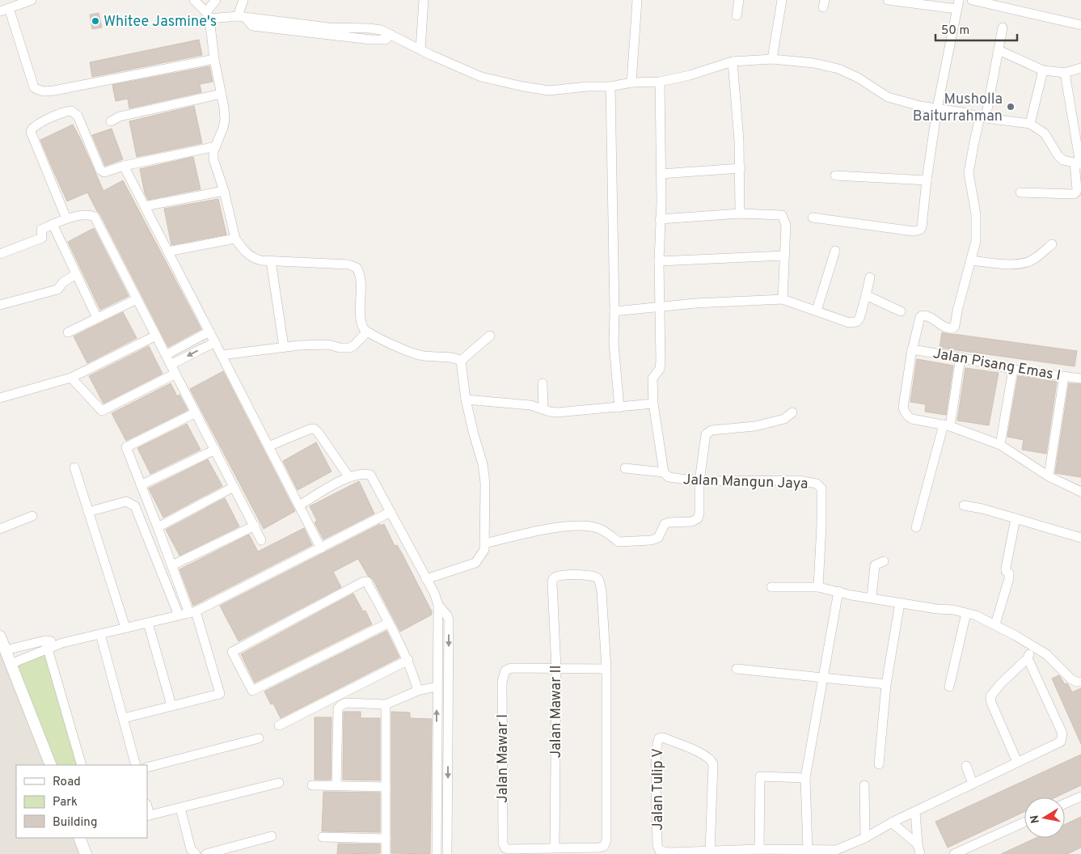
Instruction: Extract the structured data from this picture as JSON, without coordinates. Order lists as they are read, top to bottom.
{
  "streets": {
    "street": [
      "Jalan Pisang Emas I",
      "Jalan Mangun Jaya",
      "Jalan Mawar II",
      "Jalan Mawar I",
      "Jalan Tulip V"
    ]
  },
  "crossings": [
    ["Jalan Mawar II", "Jalan Mawar I"]
  ],
  "places": ["Whitee Jasmine's", "Musholla Baiturrahman"],
  "legend": ["Road", "Park", "Building"],
  "scale_bar": "50 m",
  "north": "left"
}
